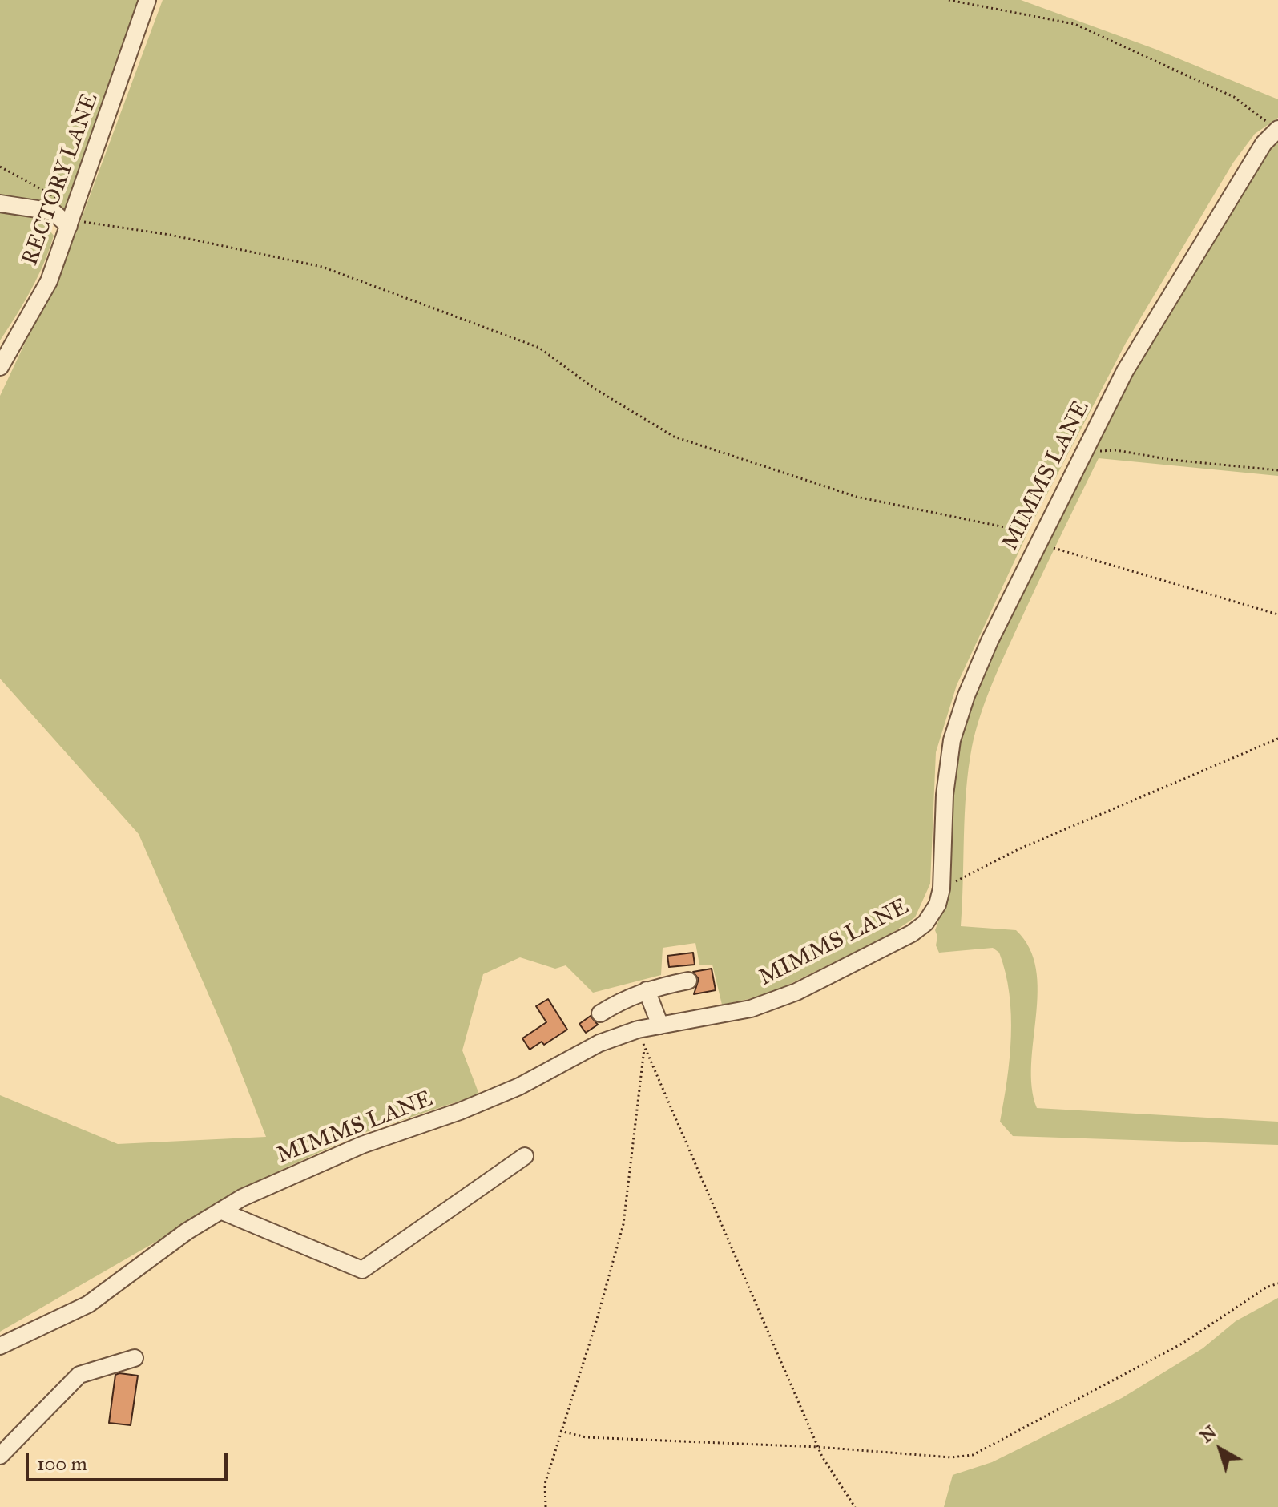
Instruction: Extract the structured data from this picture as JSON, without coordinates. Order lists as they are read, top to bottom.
{
  "streets": {
    "street": ["RECTORY LANE", "MIMMS LANE"]
  },
  "scale_bar": "100 m",
  "north": "top left"
}
